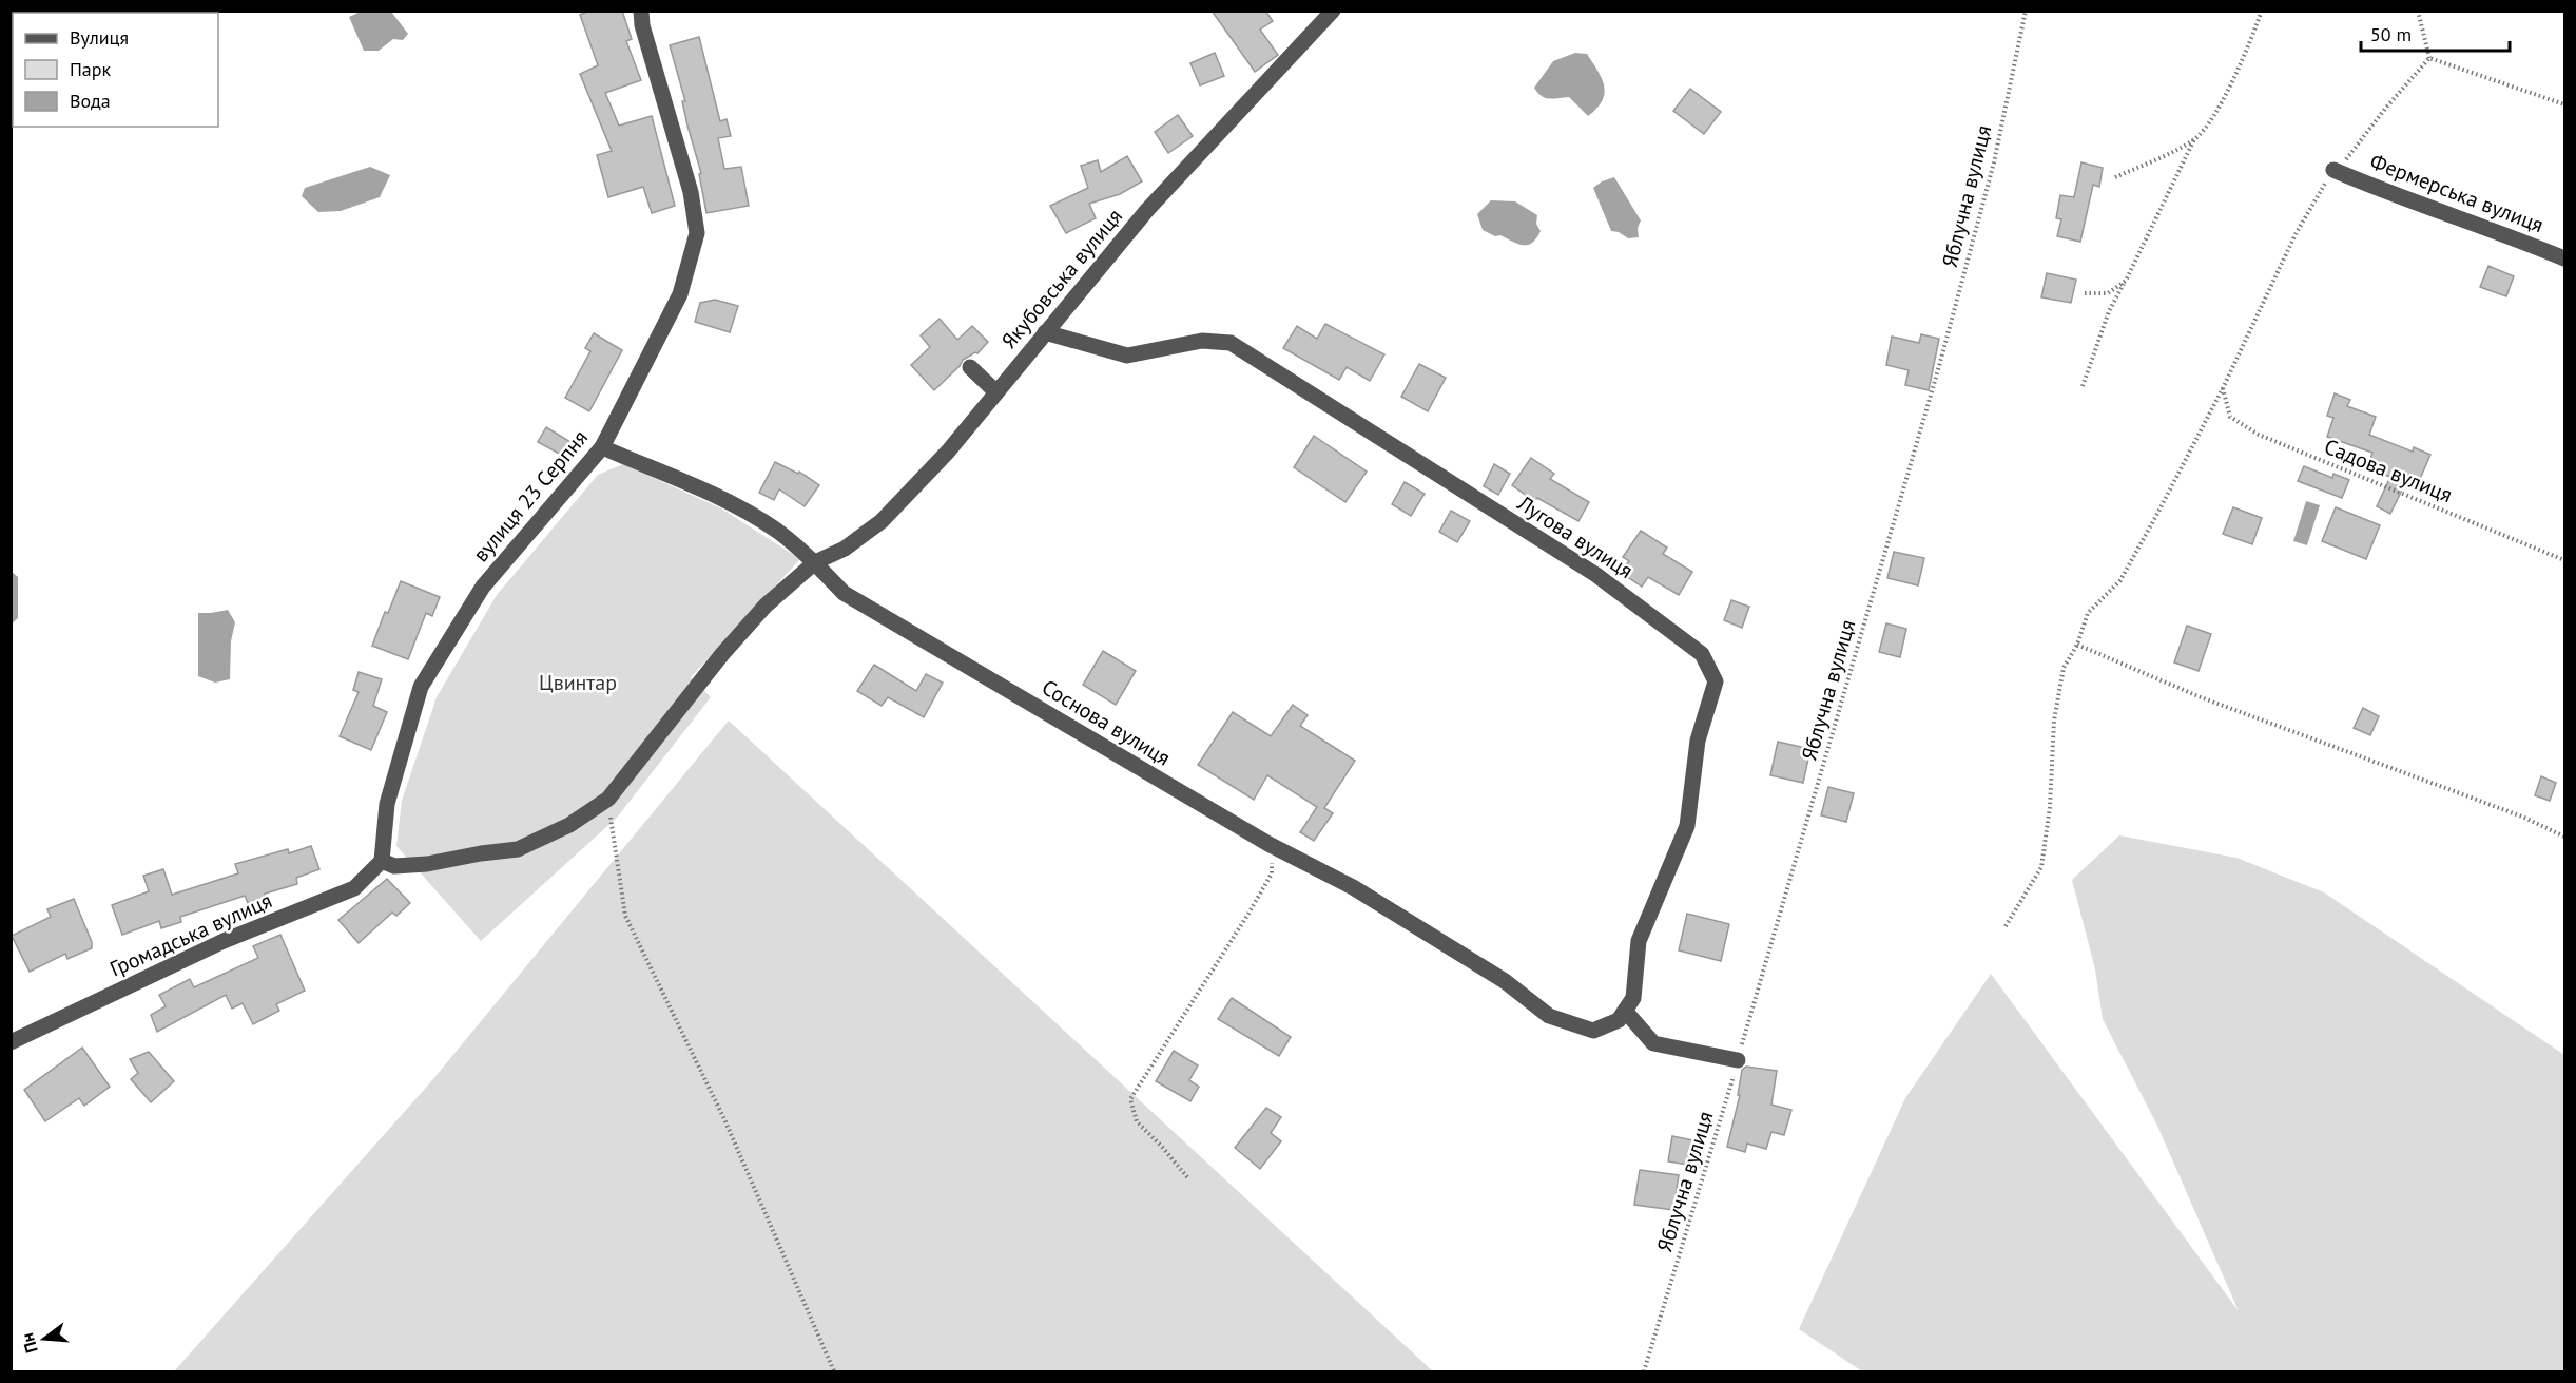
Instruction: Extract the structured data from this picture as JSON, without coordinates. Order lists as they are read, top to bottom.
{
  "streets": {
    "street": [
      "Фермерська вулиця",
      "Якубовська вулиця",
      "вулиця 23 Серпня",
      "Лугова вулиця",
      "Соснова вулиця",
      "Громадська вулиця"
    ],
    "path": ["Яблучна вулиця", "Садова вулиця"]
  },
  "crossings": [
    ["Якубовська вулиця", "вулиця 23 Серпня"],
    ["Якубовська вулиця", "Лугова вулиця"],
    ["Якубовська вулиця", "Соснова вулиця"],
    ["Якубовська вулиця", "Громадська вулиця"],
    ["вулиця 23 Серпня", "Соснова вулиця"],
    ["вулиця 23 Серпня", "Громадська вулиця"],
    ["Лугова вулиця", "Соснова вулиця"]
  ],
  "parks": ["Цвинтар"],
  "legend": ["Вулиця", "Парк", "Вода"],
  "scale_bar": "50 m",
  "north": "left"
}
